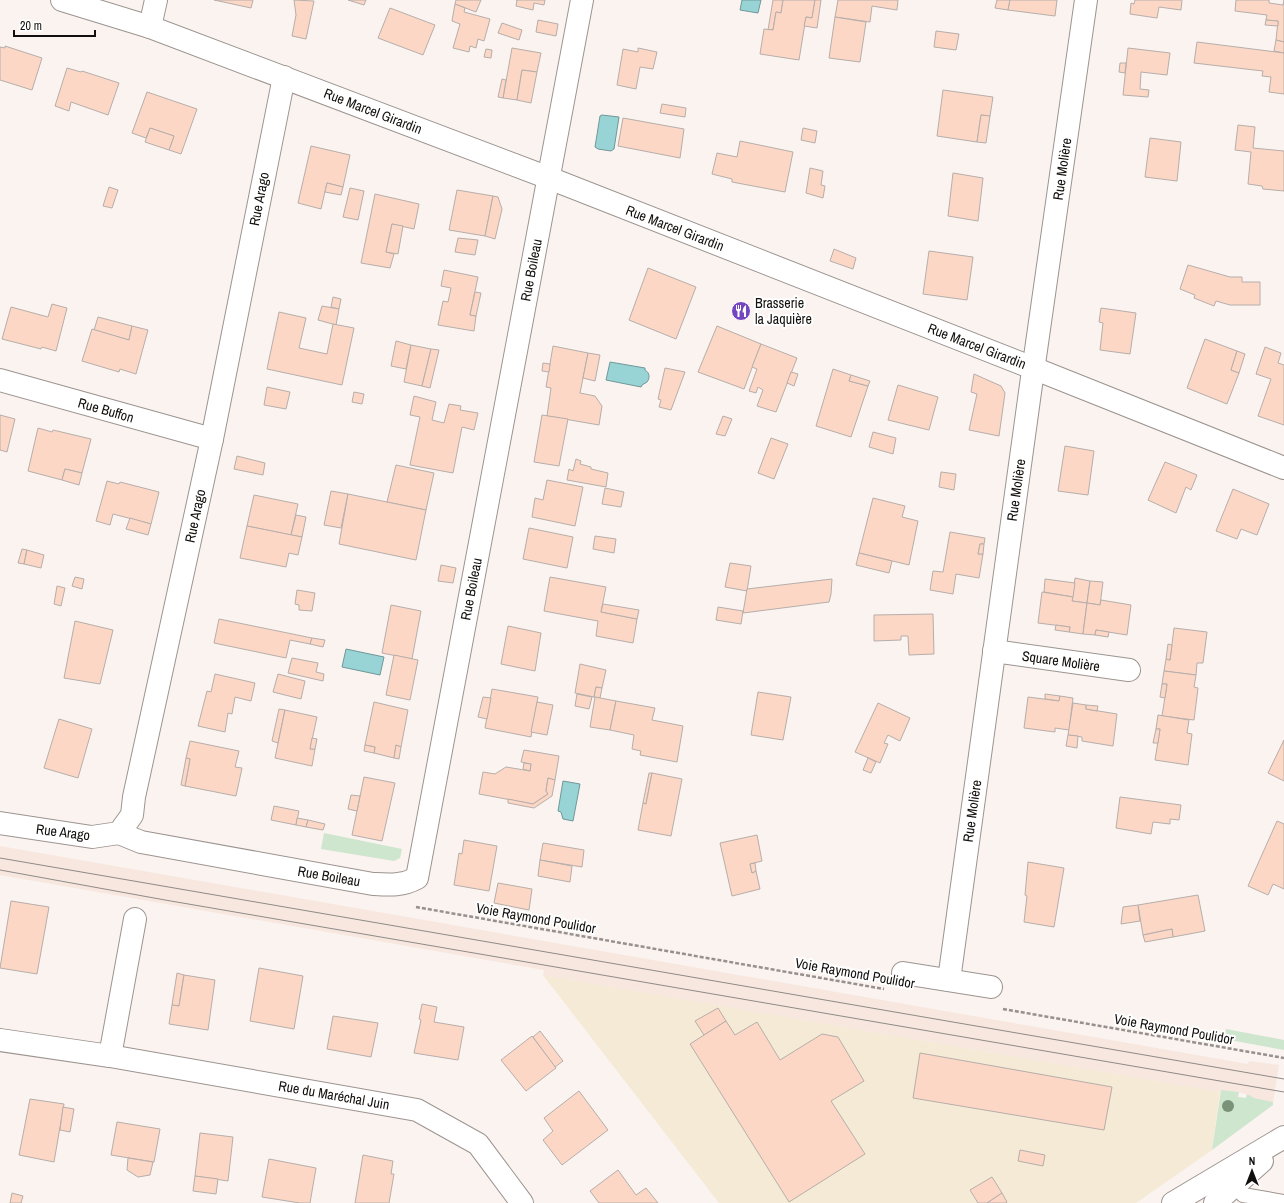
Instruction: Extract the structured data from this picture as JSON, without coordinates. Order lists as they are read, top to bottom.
{
  "streets": {
    "street": [
      "Rue Marcel Girardin",
      "Rue Molière",
      "Rue Arago",
      "Rue Boileau",
      "Rue Buffon",
      "Square Molière",
      "Rue du Maréchal Juin"
    ],
    "path": ["Voie Raymond Poulidor"]
  },
  "crossings": [
    ["Rue Marcel Girardin", "Rue Molière"],
    ["Rue Marcel Girardin", "Rue Arago"],
    ["Rue Marcel Girardin", "Rue Boileau"],
    ["Rue Molière", "Square Molière"],
    ["Rue Arago", "Rue Boileau"],
    ["Rue Arago", "Rue Buffon"]
  ],
  "places": {
    "restaurant": ["Brasserie la Jaquière"]
  },
  "scale_bar": "20 m",
  "north": "top"
}
